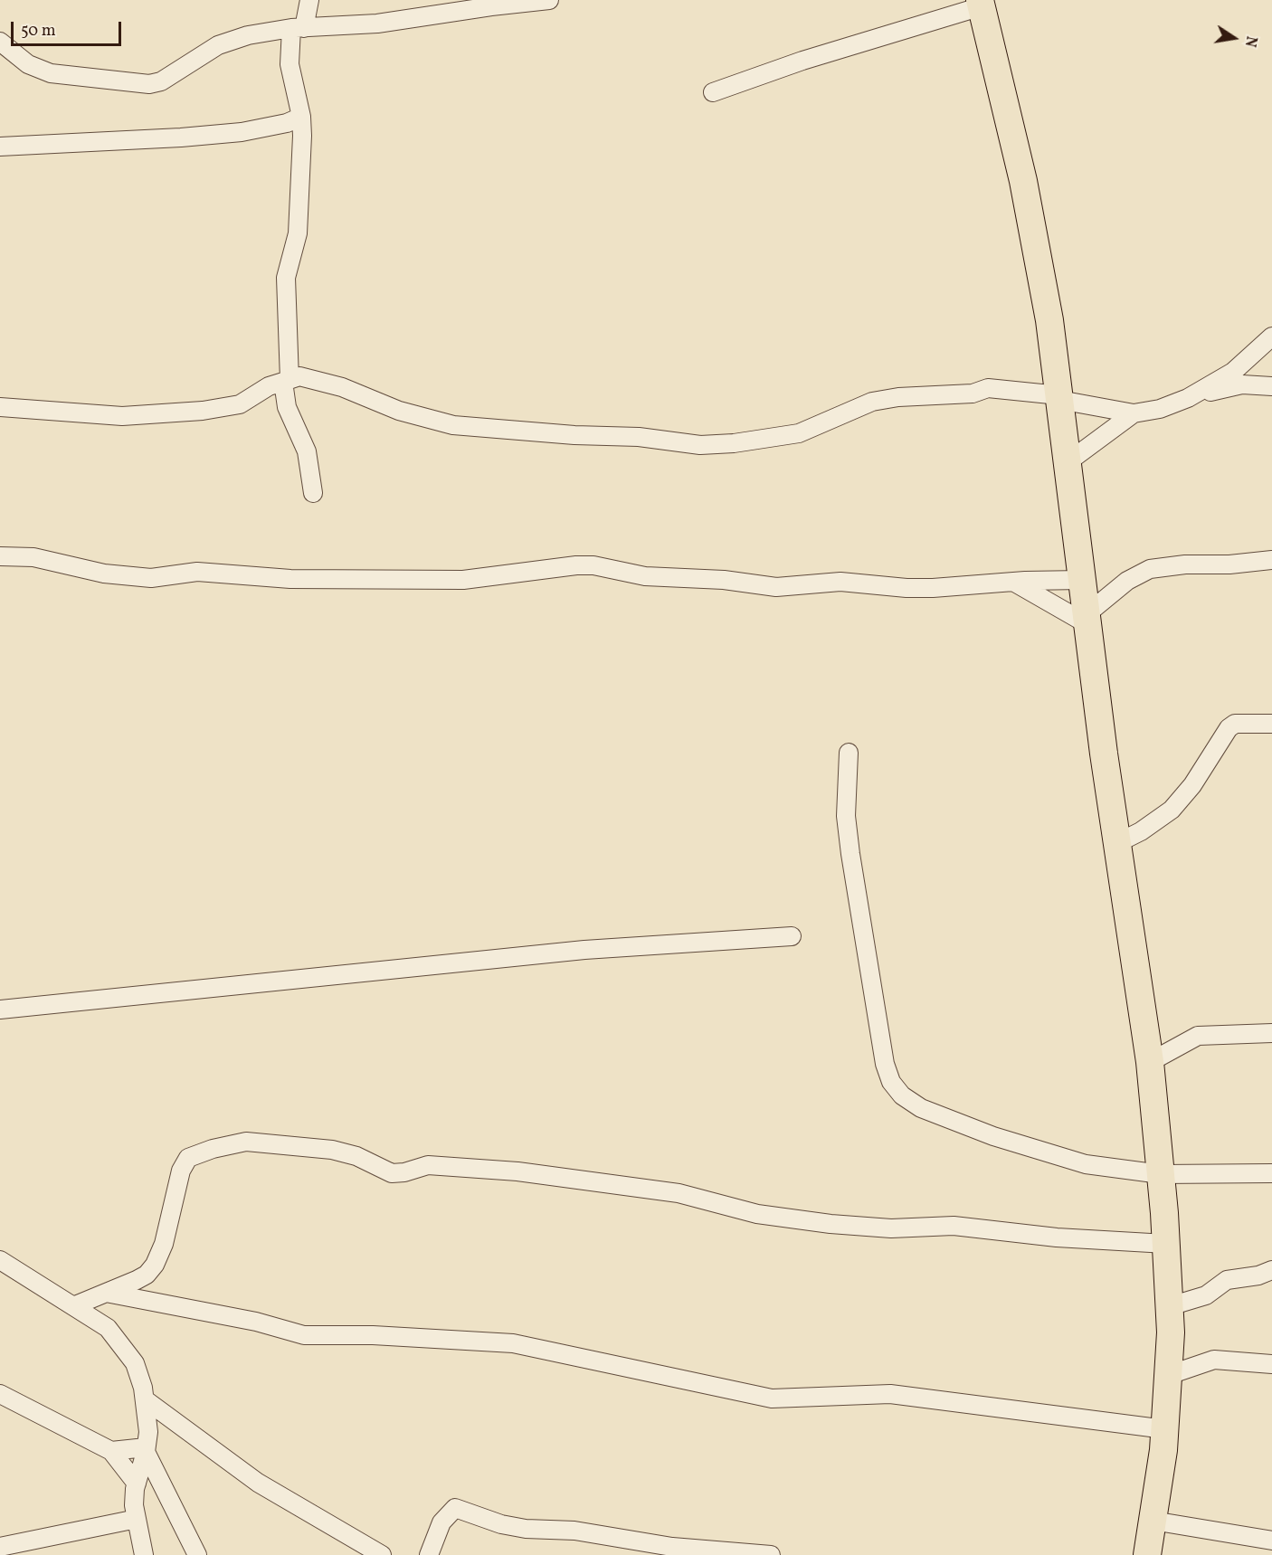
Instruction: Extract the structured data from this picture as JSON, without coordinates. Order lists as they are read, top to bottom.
{
  "scale_bar": "50 m",
  "north": "right"
}
